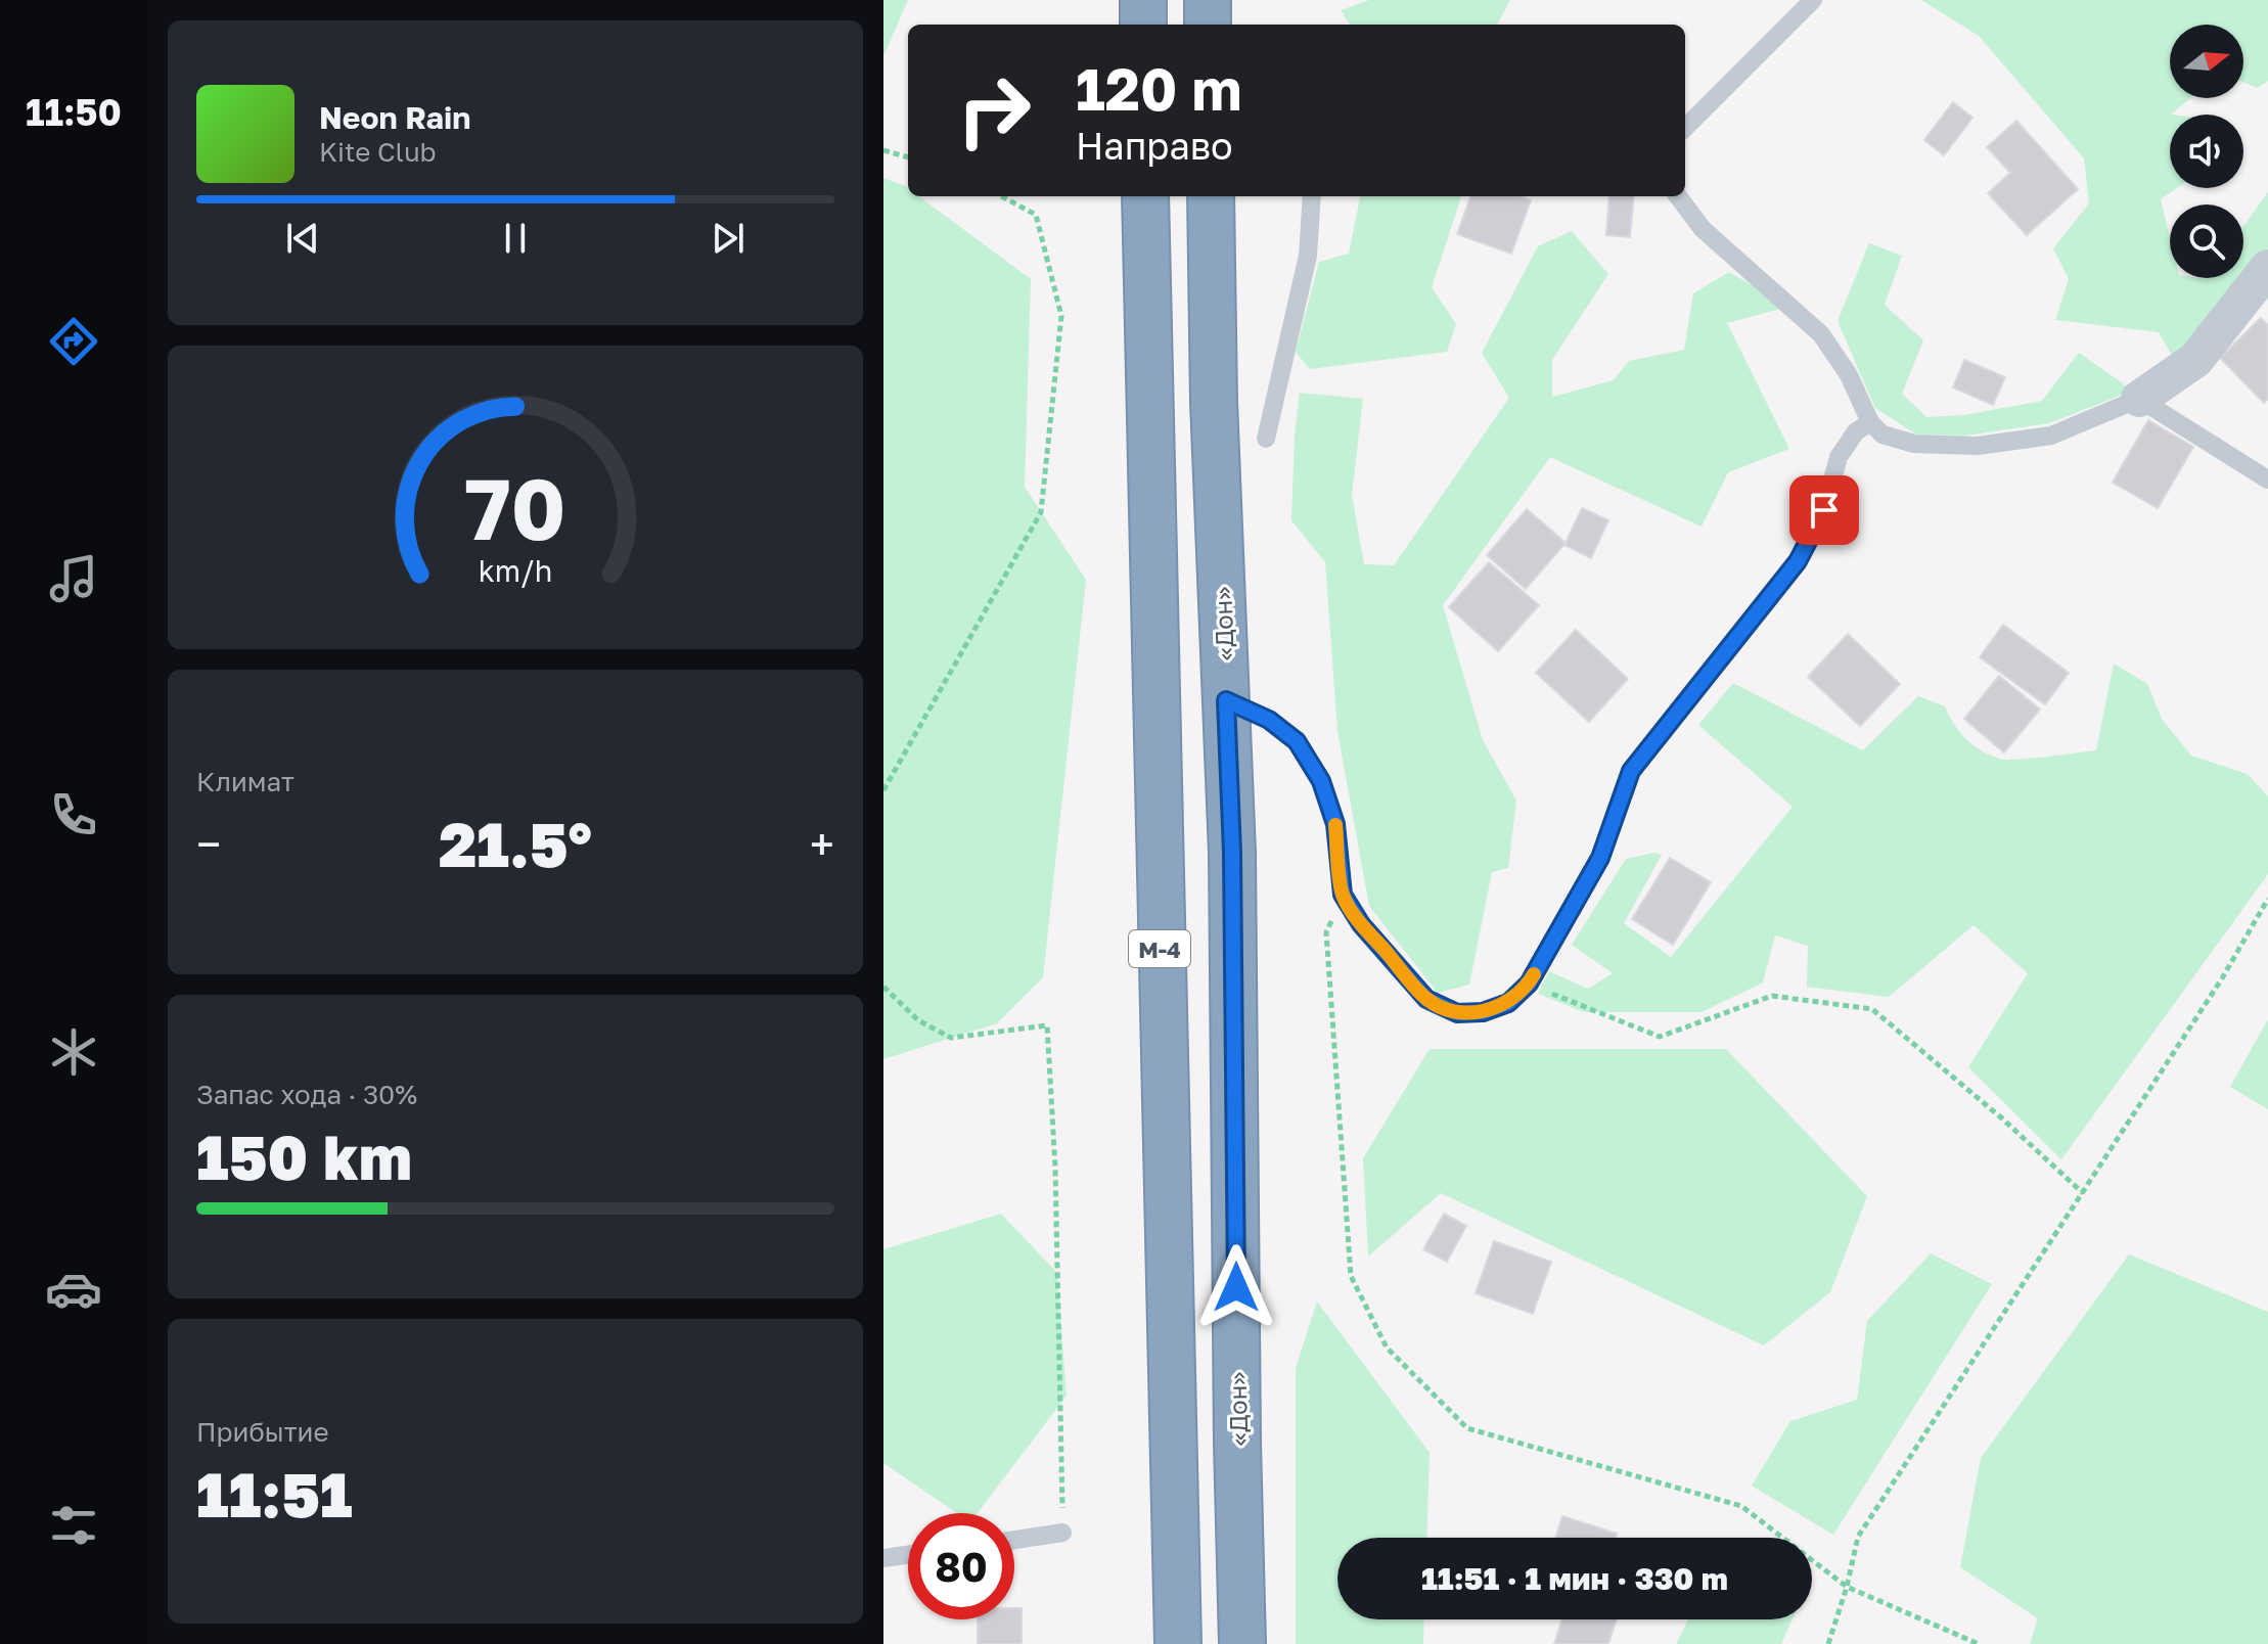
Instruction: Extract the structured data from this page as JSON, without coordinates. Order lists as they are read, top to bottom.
{
  "streets": {
    "highway": ["«Дон»", "М-4"]
  },
  "north": "right",
  "page": {
    "tabs": "11:50",
    "turn": ["120 m", "Направо"],
    "song": ["Neon Rain", "Kite Club"],
    "tile": [
      "Климат",
      ["Запас хода · 30%", "150 km"],
      ["Прибытие", "11:51"]
    ],
    "heat": ["−", "21.5°", "+"],
    "limit": "80",
    "trip": "11:51 · 1 мин · 330 m",
    "gauge": ["70", "km/h"]
  }
}
